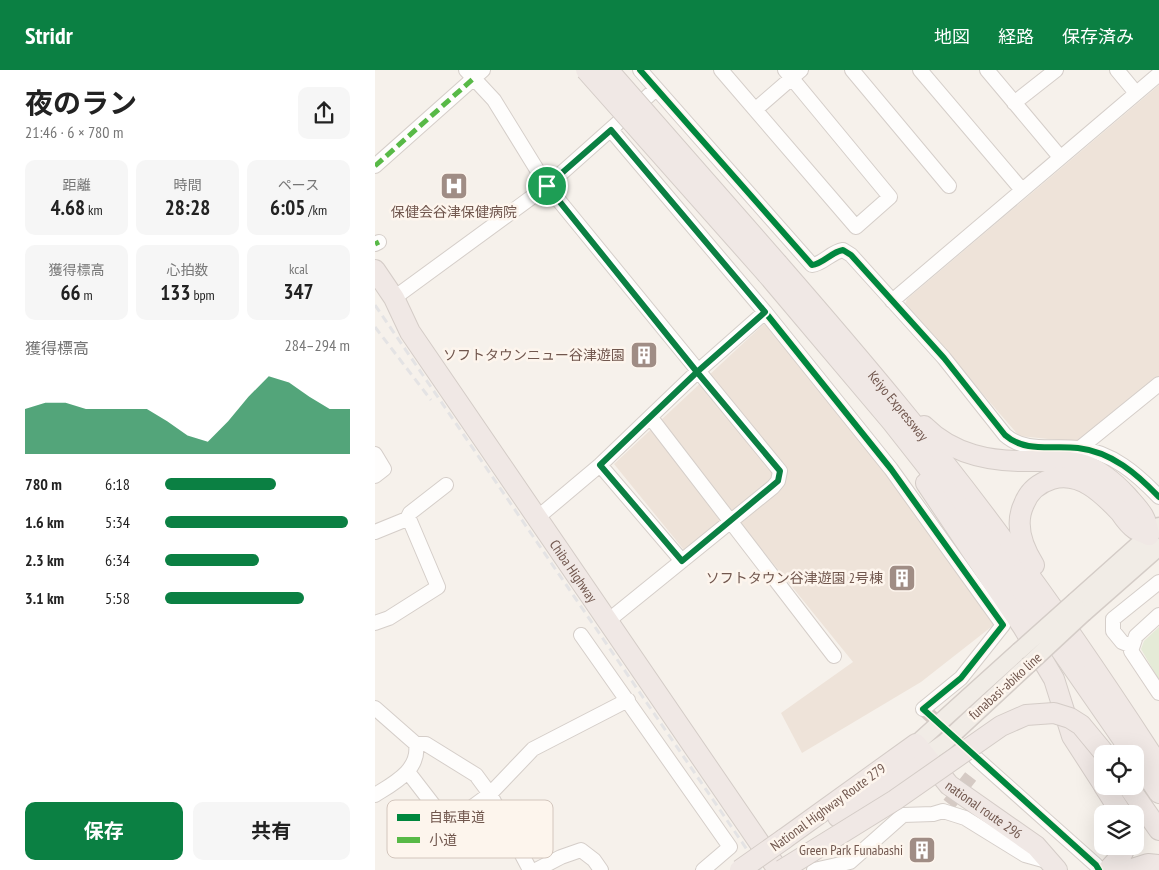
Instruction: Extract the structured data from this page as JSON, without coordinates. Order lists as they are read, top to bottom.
{
  "streets": {
    "highway": [
      "Keiyo Expressway",
      "Chiba Highway",
      "National Highway Route 279",
      "national route 296"
    ],
    "main road": ["funabasi-abiko line"]
  },
  "crossings": [
    ["funabasi-abiko line", "National Highway Route 279"],
    ["funabasi-abiko line", "national route 296"],
    ["National Highway Route 279", "national route 296"]
  ],
  "places": {
    "hospital": ["保健会谷津保健病院"],
    "building": ["ソフトタウンニュー谷津遊園", "ソフトタウン谷津遊園 2号棟", "Green Park Funabashi"]
  },
  "legend": ["自転車道", "小道"],
  "page": {
    "header": "Stridr",
    "nav": ["地図", "経路", "保存済み"],
    "heading": ["夜のラン", "21:46 · 6 × 780 m"],
    "stats": [
      ["距離", "4.68 km"],
      ["時間", "28:28"],
      ["ペース", "6:05 /km"],
      ["獲得標高", "66 m"],
      ["心拍数", "133 bpm"],
      ["kcal", "347"]
    ],
    "chart": ["獲得標高", "284–294 m"],
    "list": [
      {
        "name": "780 m",
        "note": "6:18"
      },
      {
        "name": "1.6 km",
        "note": "5:34"
      },
      {
        "name": "2.3 km",
        "note": "6:34"
      },
      {
        "name": "3.1 km",
        "note": "5:58"
      }
    ],
    "buttons": ["保存", "共有"]
  }
}
